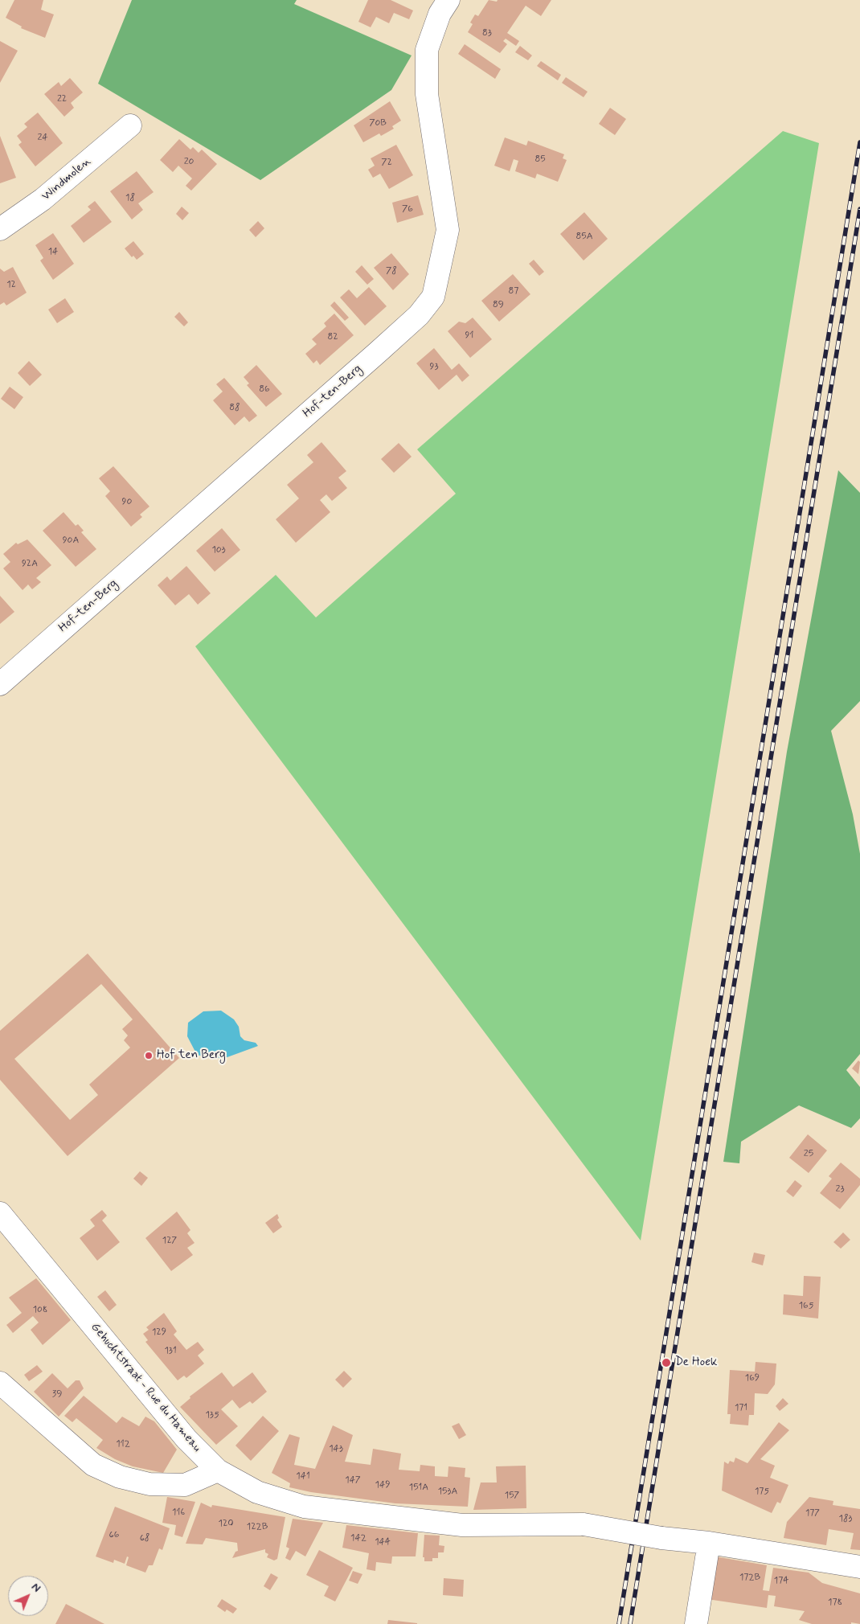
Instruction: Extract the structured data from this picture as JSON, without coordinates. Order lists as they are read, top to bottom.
{
  "streets": {
    "street": ["Windmolen", "Hof-ten-Berg", "Gehuchtstraat - Rue du Hameau"]
  },
  "places": ["Hof ten Berg", "De Hoek"],
  "house_numbers": [
    "83",
    "22",
    "70B",
    "24",
    "85",
    "20",
    "72",
    "18",
    "76",
    "85A",
    "14",
    "78",
    "12",
    "87",
    "89",
    "91",
    "82",
    "93",
    "86",
    "88",
    "90",
    "90A",
    "103",
    "92A",
    "25",
    "23",
    "127",
    "165",
    "108",
    "129",
    "131",
    "169",
    "39",
    "171",
    "135",
    "112",
    "143",
    "141",
    "147",
    "149",
    "151A",
    "153A",
    "175",
    "157",
    "116",
    "177",
    "183",
    "120",
    "122B",
    "66",
    "68",
    "142",
    "144",
    "172B",
    "174",
    "178"
  ],
  "north": "top right"
}
